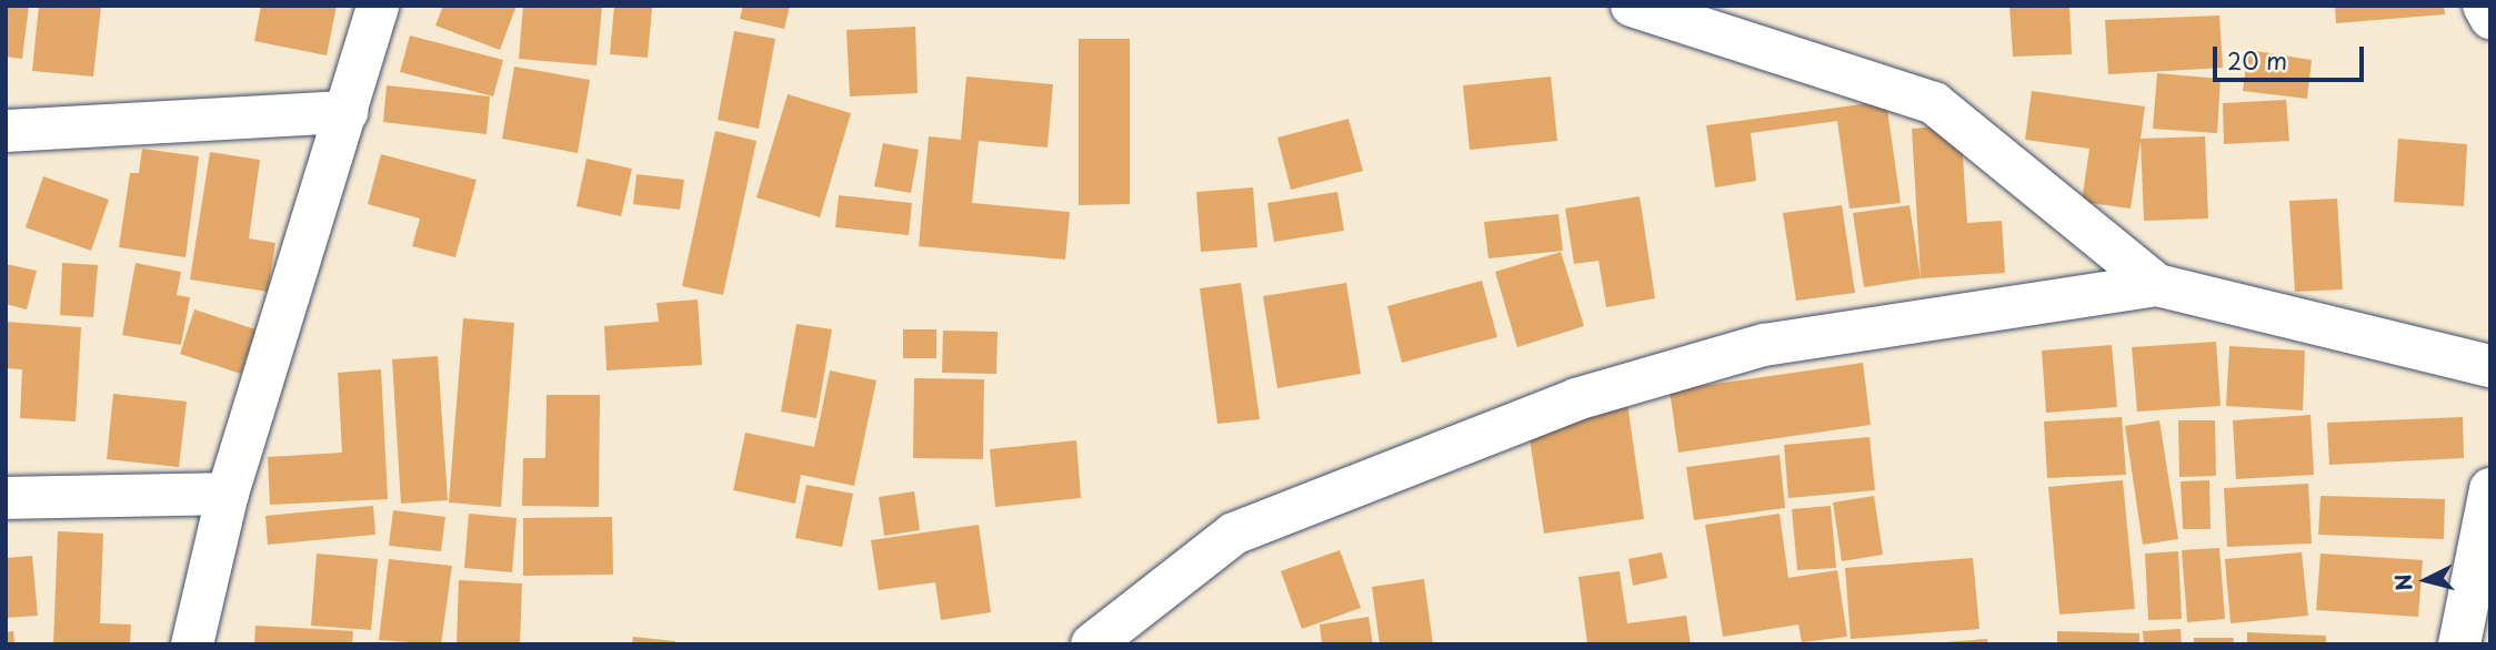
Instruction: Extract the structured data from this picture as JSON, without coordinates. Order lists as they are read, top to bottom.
{
  "scale_bar": "20 m",
  "north": "left"
}
